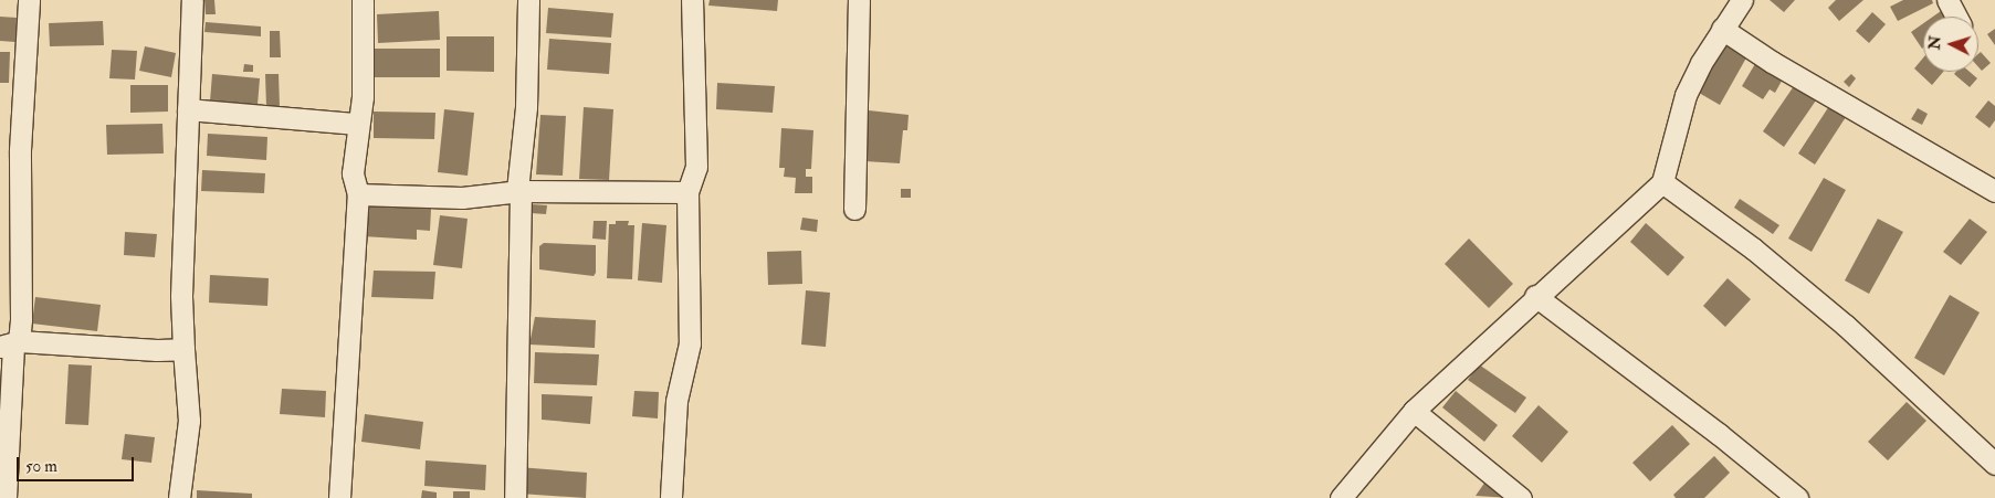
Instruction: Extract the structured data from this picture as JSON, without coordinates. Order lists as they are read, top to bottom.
{
  "scale_bar": "50 m",
  "north": "left"
}
